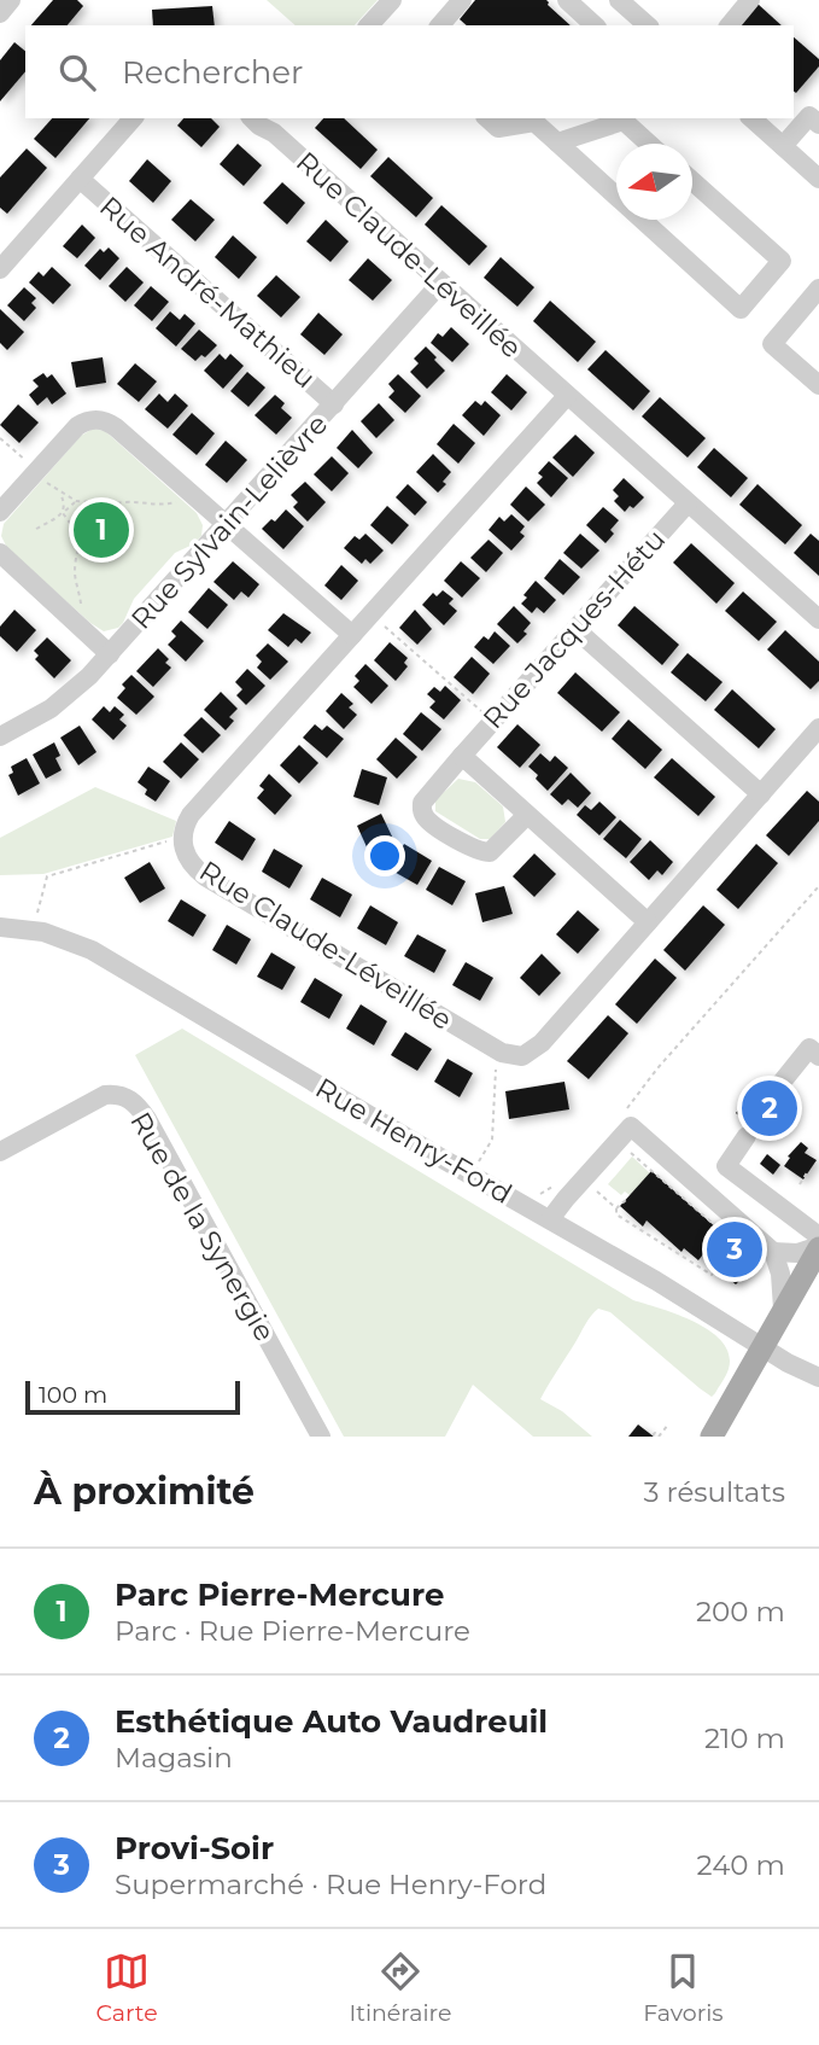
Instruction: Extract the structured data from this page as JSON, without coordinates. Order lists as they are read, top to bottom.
{
  "streets": {
    "street": [
      "Rue Claude-Léveillée",
      "Rue André-Mathieu",
      "Rue Sylvain-Lelièvre",
      "Rue Jacques-Hétu",
      "Rue Henry-Ford",
      "Rue de la Synergie"
    ]
  },
  "crossings": [
    ["Rue Claude-Léveillée", "Rue Sylvain-Lelièvre"],
    ["Rue Claude-Léveillée", "Rue Jacques-Hétu"],
    ["Rue André-Mathieu", "Rue Sylvain-Lelièvre"]
  ],
  "scale_bar": "100 m",
  "north": "left",
  "page": {
    "search": "Rechercher",
    "pins": ["1", "2", "3"],
    "scale": "100 m",
    "heading": ["À proximité", "3 résultats"],
    "list": [
      {
        "mark": "1",
        "name": "Parc Pierre-Mercure",
        "note": "Parc · Rue Pierre-Mercure",
        "value": "200 m"
      },
      {
        "mark": "2",
        "name": "Esthétique Auto Vaudreuil",
        "note": "Magasin",
        "value": "210 m"
      },
      {
        "mark": "3",
        "name": "Provi-Soir",
        "note": "Supermarché · Rue Henry-Ford",
        "value": "240 m"
      }
    ],
    "nav": ["Carte", "Itinéraire", "Favoris"]
  }
}
